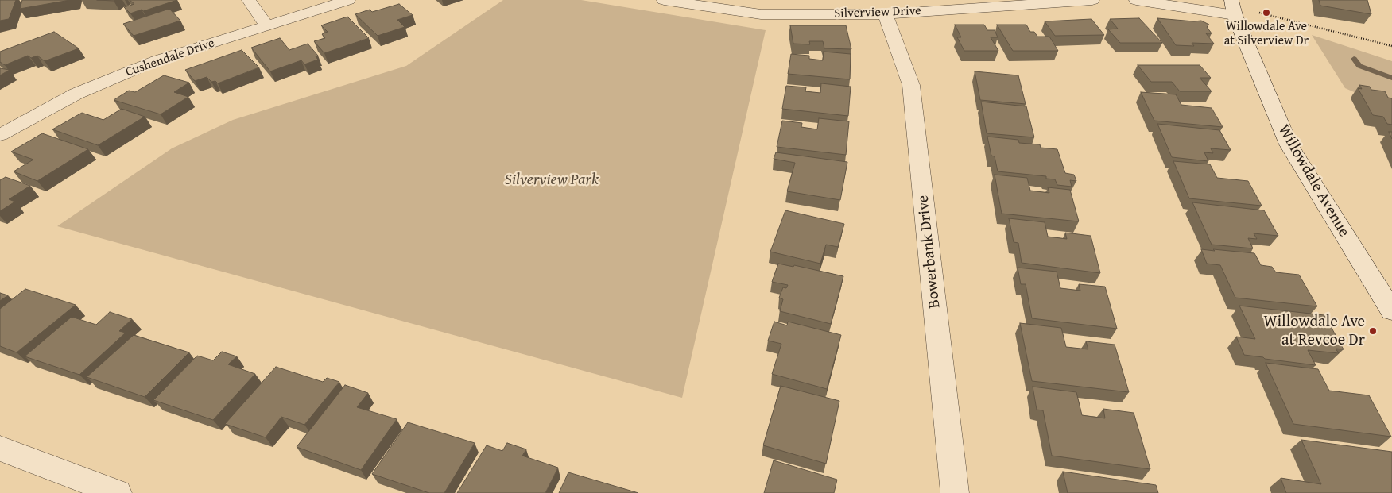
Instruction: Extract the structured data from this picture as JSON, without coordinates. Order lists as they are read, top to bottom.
{
  "streets": {
    "street": [
      "Silverview Drive",
      "Cushendale Drive",
      "Willowdale Avenue",
      "Bowerbank Drive"
    ]
  },
  "crossings": [
    ["Silverview Drive", "Bowerbank Drive"]
  ],
  "parks": ["Silverview Park"],
  "places": ["Willowdale Ave at Silverview Dr", "Willowdale Ave at Revcoe Dr"]
}
